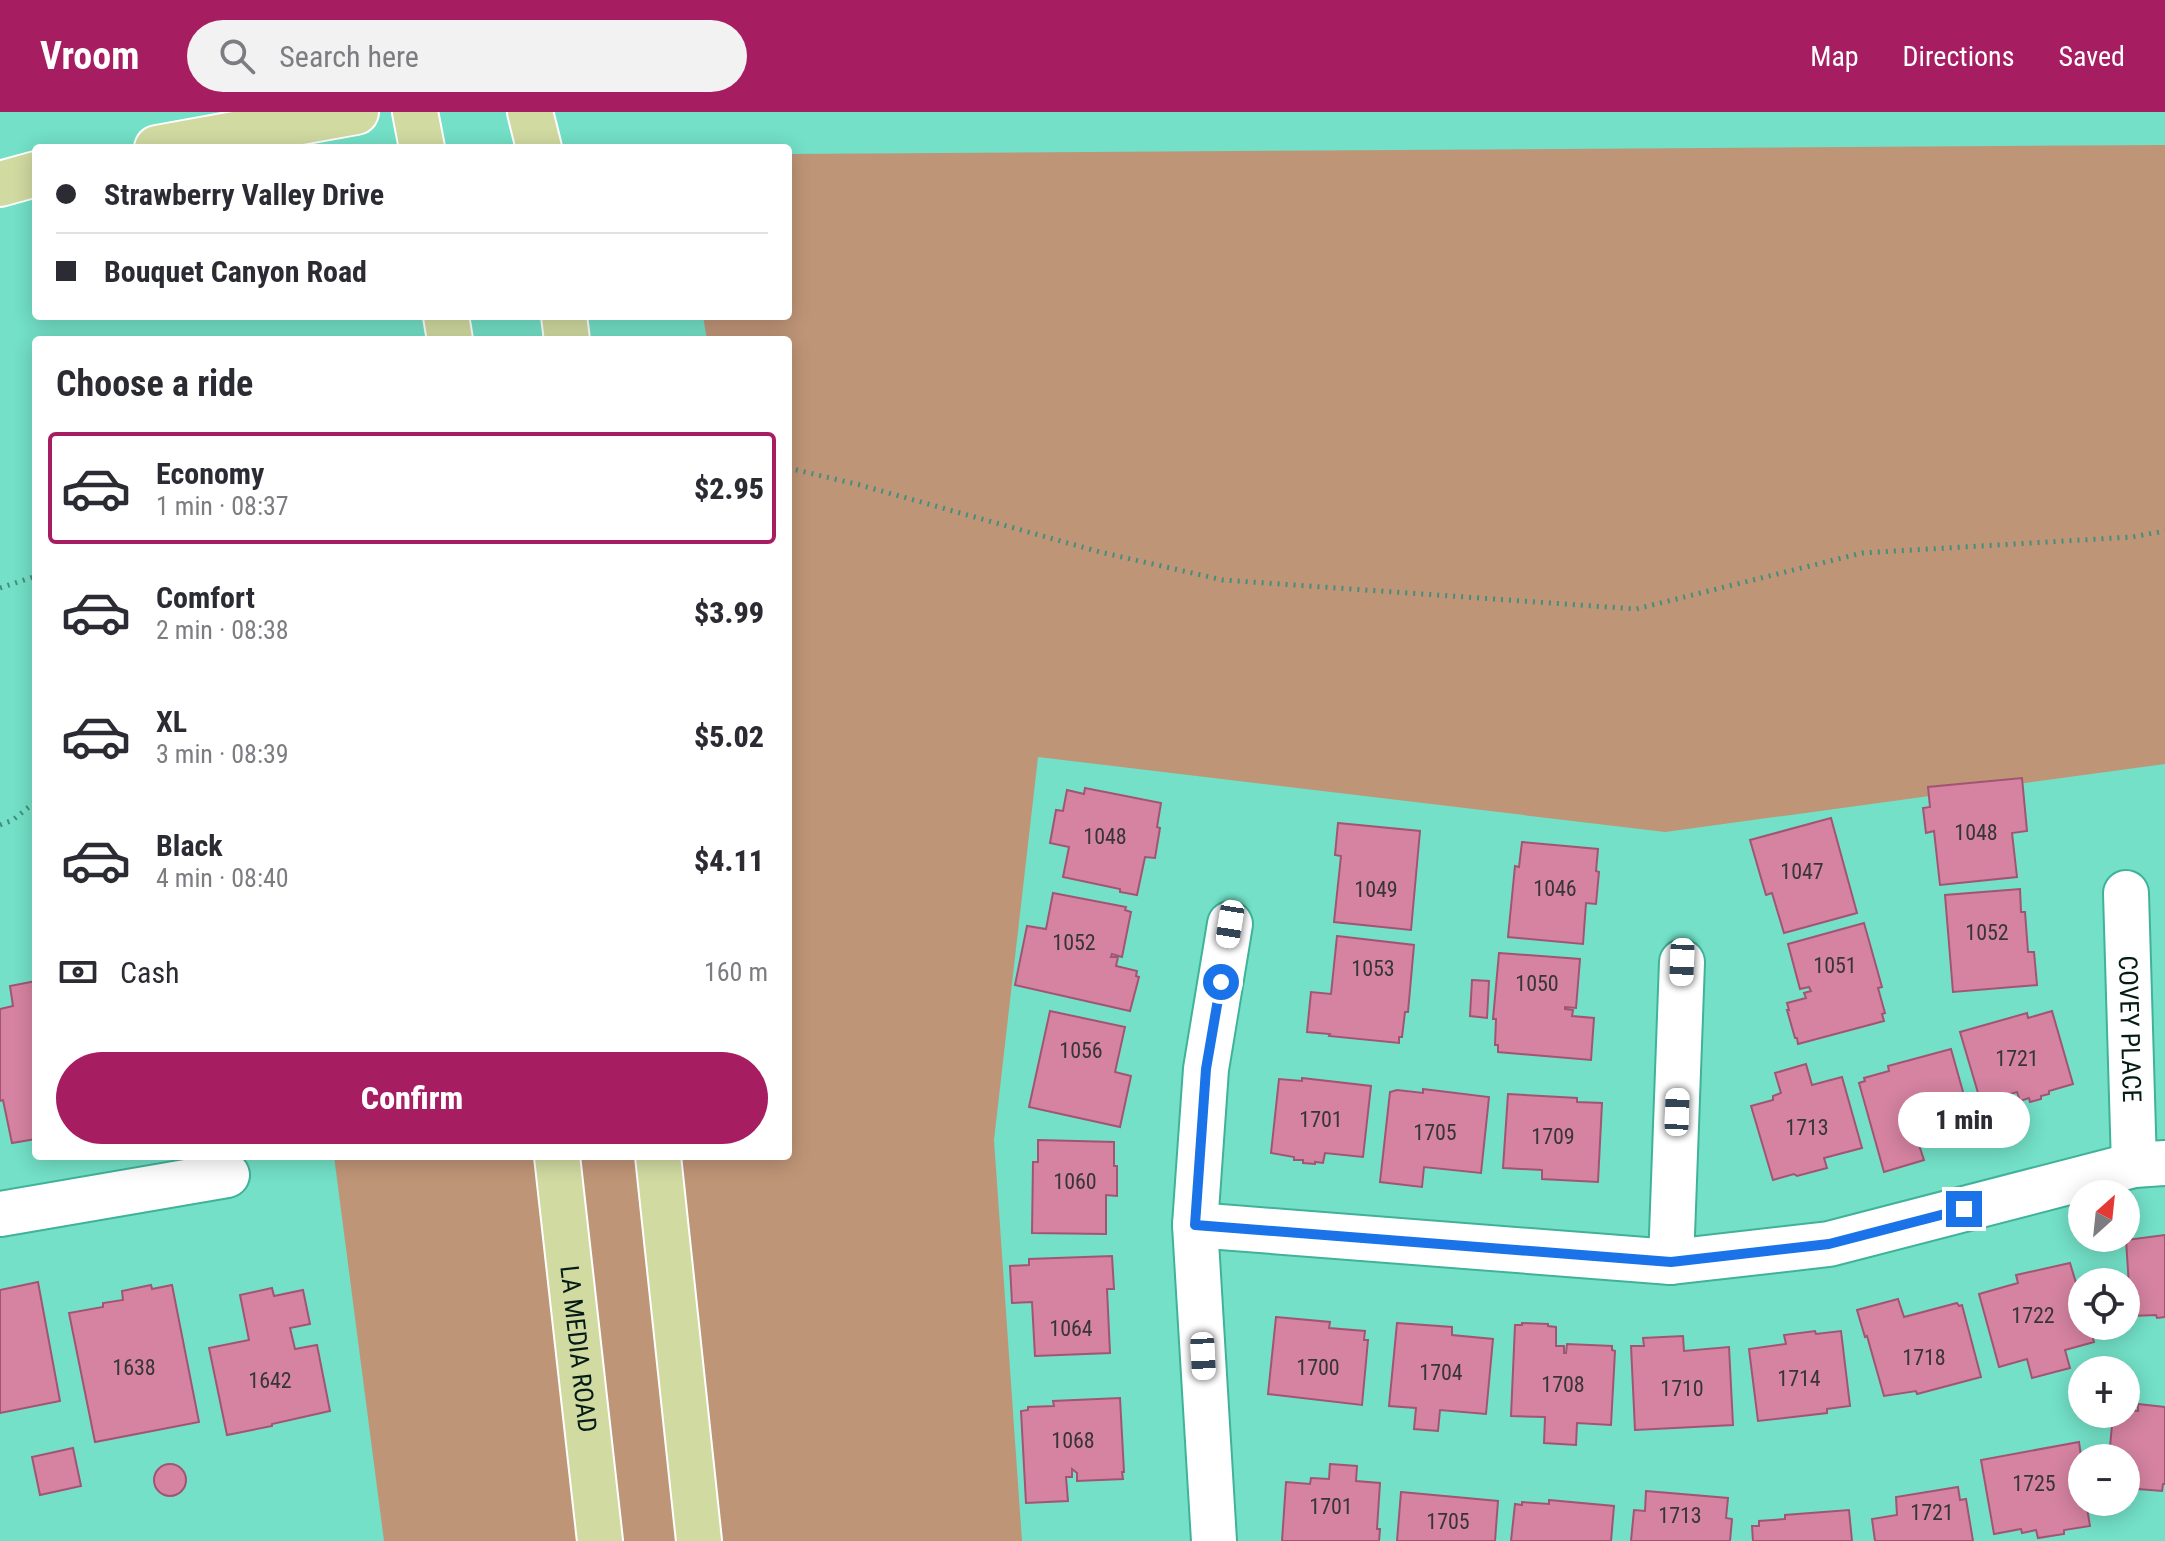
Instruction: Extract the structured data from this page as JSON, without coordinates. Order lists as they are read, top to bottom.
{
  "streets": {
    "main road": ["LA MEDIA ROAD"],
    "street": ["COVEY PLACE"]
  },
  "house_numbers": [
    "1048",
    "1048",
    "1047",
    "1046",
    "1049",
    "1052",
    "1052",
    "1051",
    "1053",
    "1050",
    "1056",
    "1721",
    "1701",
    "1713",
    "1705",
    "1709",
    "1060",
    "1722",
    "1064",
    "1718",
    "1638",
    "1700",
    "1704",
    "1714",
    "1642",
    "1708",
    "1710",
    "1068",
    "1725",
    "1701",
    "1721",
    "1713",
    "1705"
  ],
  "north": "top right",
  "page": {
    "header": "Vroom",
    "search": "Search here",
    "nav": ["Map", "Directions", "Saved"],
    "banner": ["Strawberry Valley Drive", "Bouquet Canyon Road"],
    "heading": "Choose a ride",
    "list": [
      {
        "name": "Economy",
        "note": "1 min · 08:37",
        "value": "$2.95"
      },
      {
        "name": "Comfort",
        "note": "2 min · 08:38",
        "value": "$3.99"
      },
      {
        "name": "XL",
        "note": "3 min · 08:39",
        "value": "$5.02"
      },
      {
        "name": "Black",
        "note": "4 min · 08:40",
        "value": "$4.11"
      }
    ],
    "pay": ["Cash", "160 m"],
    "buttons": "Confirm",
    "bubble": "1 min",
    "map_buttons": ["+", "−"]
  }
}
